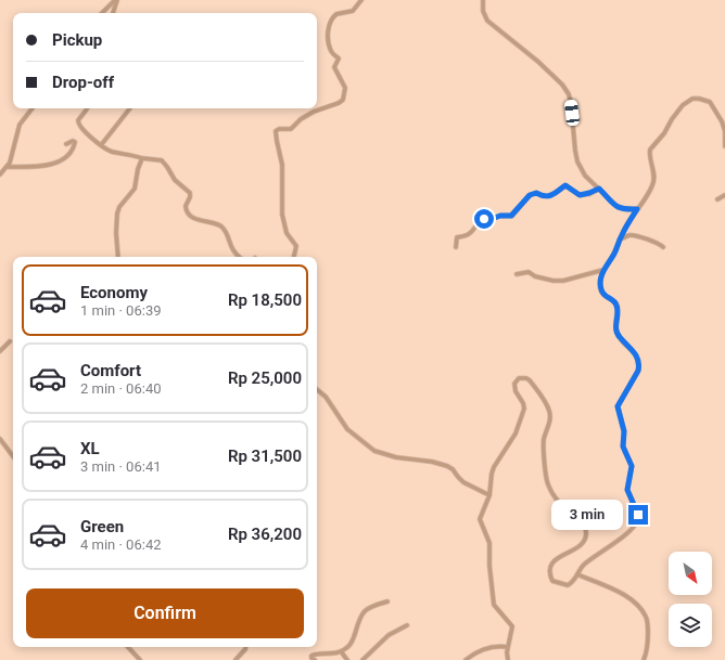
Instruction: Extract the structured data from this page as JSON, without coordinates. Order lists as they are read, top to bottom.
{
  "north": "bottom right",
  "page": {
    "banner": ["Pickup", "Drop-off"],
    "list": [
      {
        "name": "Economy",
        "note": "1 min · 06:39",
        "value": "Rp 18,500"
      },
      {
        "name": "Comfort",
        "note": "2 min · 06:40",
        "value": "Rp 25,000"
      },
      {
        "name": "XL",
        "note": "3 min · 06:41",
        "value": "Rp 31,500"
      },
      {
        "name": "Green",
        "note": "4 min · 06:42",
        "value": "Rp 36,200"
      }
    ],
    "bubble": "3 min",
    "buttons": "Confirm"
  }
}
